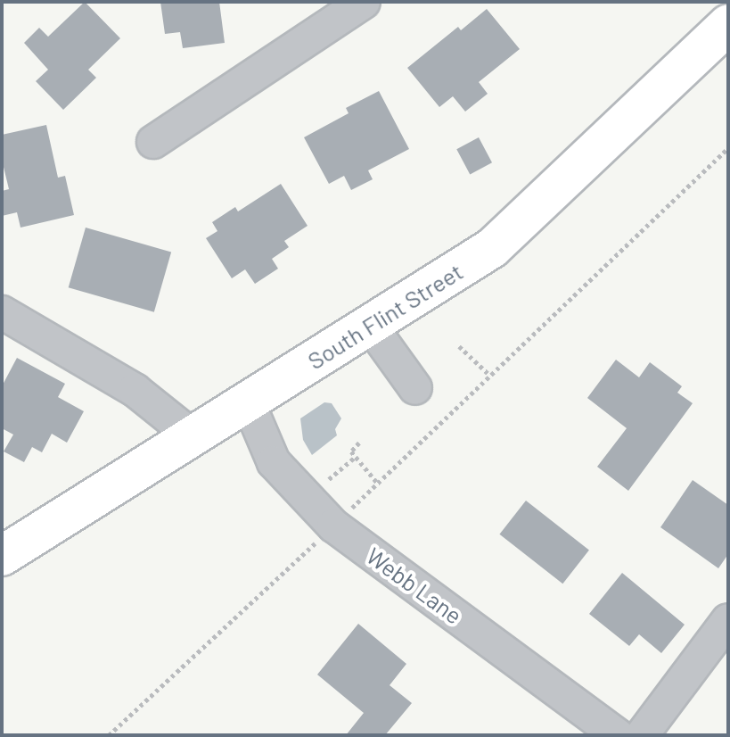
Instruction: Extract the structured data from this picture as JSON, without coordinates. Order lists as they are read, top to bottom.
{
  "streets": {
    "main road": ["South Flint Street"],
    "street": ["Webb Lane"]
  },
  "crossings": [
    ["South Flint Street", "Webb Lane"]
  ]
}
